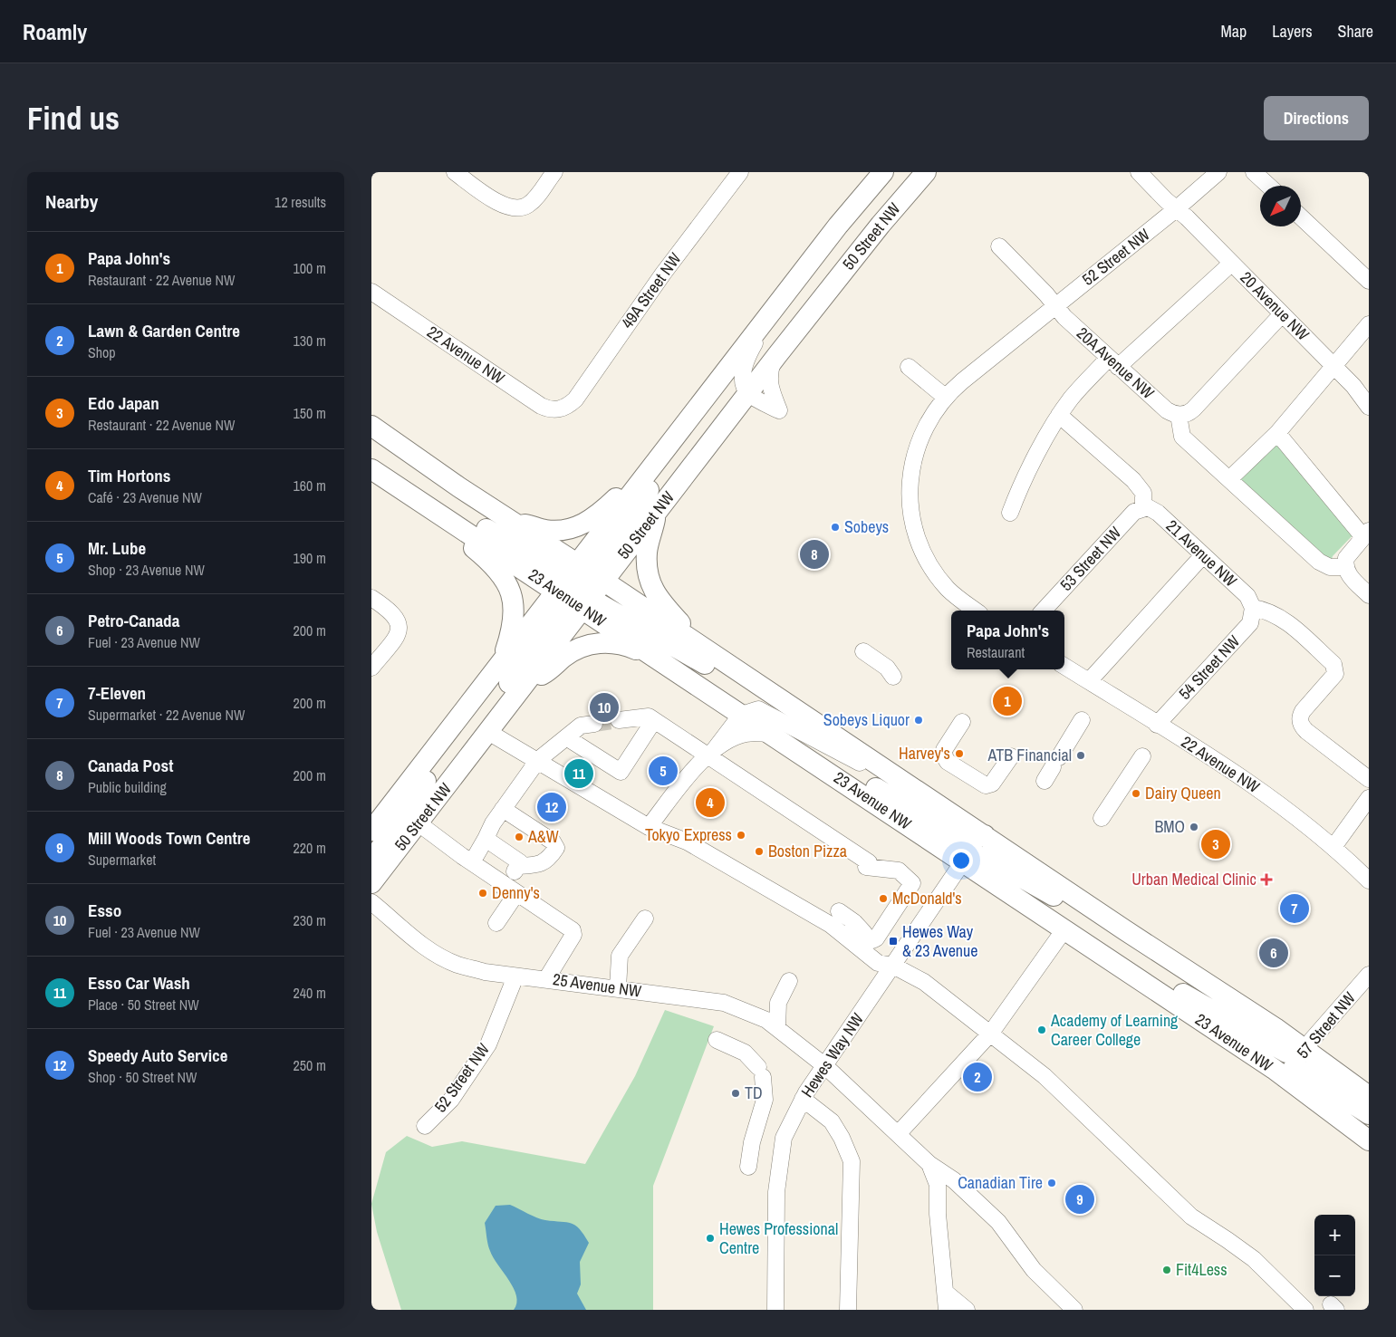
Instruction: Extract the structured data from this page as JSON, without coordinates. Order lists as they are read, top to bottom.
{
  "streets": {
    "main road": ["50 Street NW", "23 Avenue NW"],
    "street": [
      "52 Street NW",
      "49A Street NW",
      "20 Avenue NW",
      "22 Avenue NW",
      "20A Avenue NW",
      "21 Avenue NW",
      "53 Street NW",
      "54 Street NW",
      "25 Avenue NW",
      "57 Street NW",
      "Hewes Way NW"
    ]
  },
  "crossings": [
    ["50 Street NW", "23 Avenue NW"],
    ["52 Street NW", "20 Avenue NW"],
    ["52 Street NW", "20A Avenue NW"],
    ["52 Street NW", "25 Avenue NW"],
    ["49A Street NW", "22 Avenue NW"],
    ["22 Avenue NW", "54 Street NW"],
    ["21 Avenue NW", "53 Street NW"],
    ["21 Avenue NW", "54 Street NW"],
    ["23 Avenue NW", "57 Street NW"],
    ["23 Avenue NW", "Hewes Way NW"],
    ["25 Avenue NW", "Hewes Way NW"]
  ],
  "places": {
    "other": [
      "Sobeys",
      "Sobeys Liquor",
      "Harvey's",
      "ATB Financial",
      "Dairy Queen",
      "BMO",
      "Tokyo Express",
      "A&W",
      "Boston Pizza",
      "Denny's",
      "McDonald's",
      "Academy of Learning Career College",
      "TD",
      "Canadian Tire",
      "Hewes Professional Centre",
      "Fit4Less"
    ],
    "health": ["Urban Medical Clinic"],
    "transit": ["Hewes Way & 23 Avenue"]
  },
  "north": "bottom left",
  "page": {
    "header": "Roamly",
    "nav": ["Map", "Layers", "Share"],
    "buttons": "Directions",
    "title": "Find us",
    "heading": ["Nearby", "12 results"],
    "list": [
      {
        "mark": "1",
        "name": "Papa John's",
        "note": "Restaurant · 22 Avenue NW",
        "value": "100 m"
      },
      {
        "mark": "2",
        "name": "Lawn & Garden Centre",
        "note": "Shop",
        "value": "130 m"
      },
      {
        "mark": "3",
        "name": "Edo Japan",
        "note": "Restaurant · 22 Avenue NW",
        "value": "150 m"
      },
      {
        "mark": "4",
        "name": "Tim Hortons",
        "note": "Café · 23 Avenue NW",
        "value": "160 m"
      },
      {
        "mark": "5",
        "name": "Mr. Lube",
        "note": "Shop · 23 Avenue NW",
        "value": "190 m"
      },
      {
        "mark": "6",
        "name": "Petro-Canada",
        "note": "Fuel · 23 Avenue NW",
        "value": "200 m"
      },
      {
        "mark": "7",
        "name": "7-Eleven",
        "note": "Supermarket · 22 Avenue NW",
        "value": "200 m"
      },
      {
        "mark": "8",
        "name": "Canada Post",
        "note": "Public building",
        "value": "200 m"
      },
      {
        "mark": "9",
        "name": "Mill Woods Town Centre",
        "note": "Supermarket",
        "value": "220 m"
      },
      {
        "mark": "10",
        "name": "Esso",
        "note": "Fuel · 23 Avenue NW",
        "value": "230 m"
      },
      {
        "mark": "11",
        "name": "Esso Car Wash",
        "note": "Place · 50 Street NW",
        "value": "240 m"
      },
      {
        "mark": "12",
        "name": "Speedy Auto Service",
        "note": "Shop · 50 Street NW",
        "value": "250 m"
      }
    ],
    "pins": [
      "8",
      "1",
      "10",
      "5",
      "11",
      "4",
      "12",
      "3",
      "7",
      "6",
      "2",
      "9"
    ],
    "popup": ["Papa John's", "Restaurant"],
    "map_buttons": ["+", "−"]
  }
}
